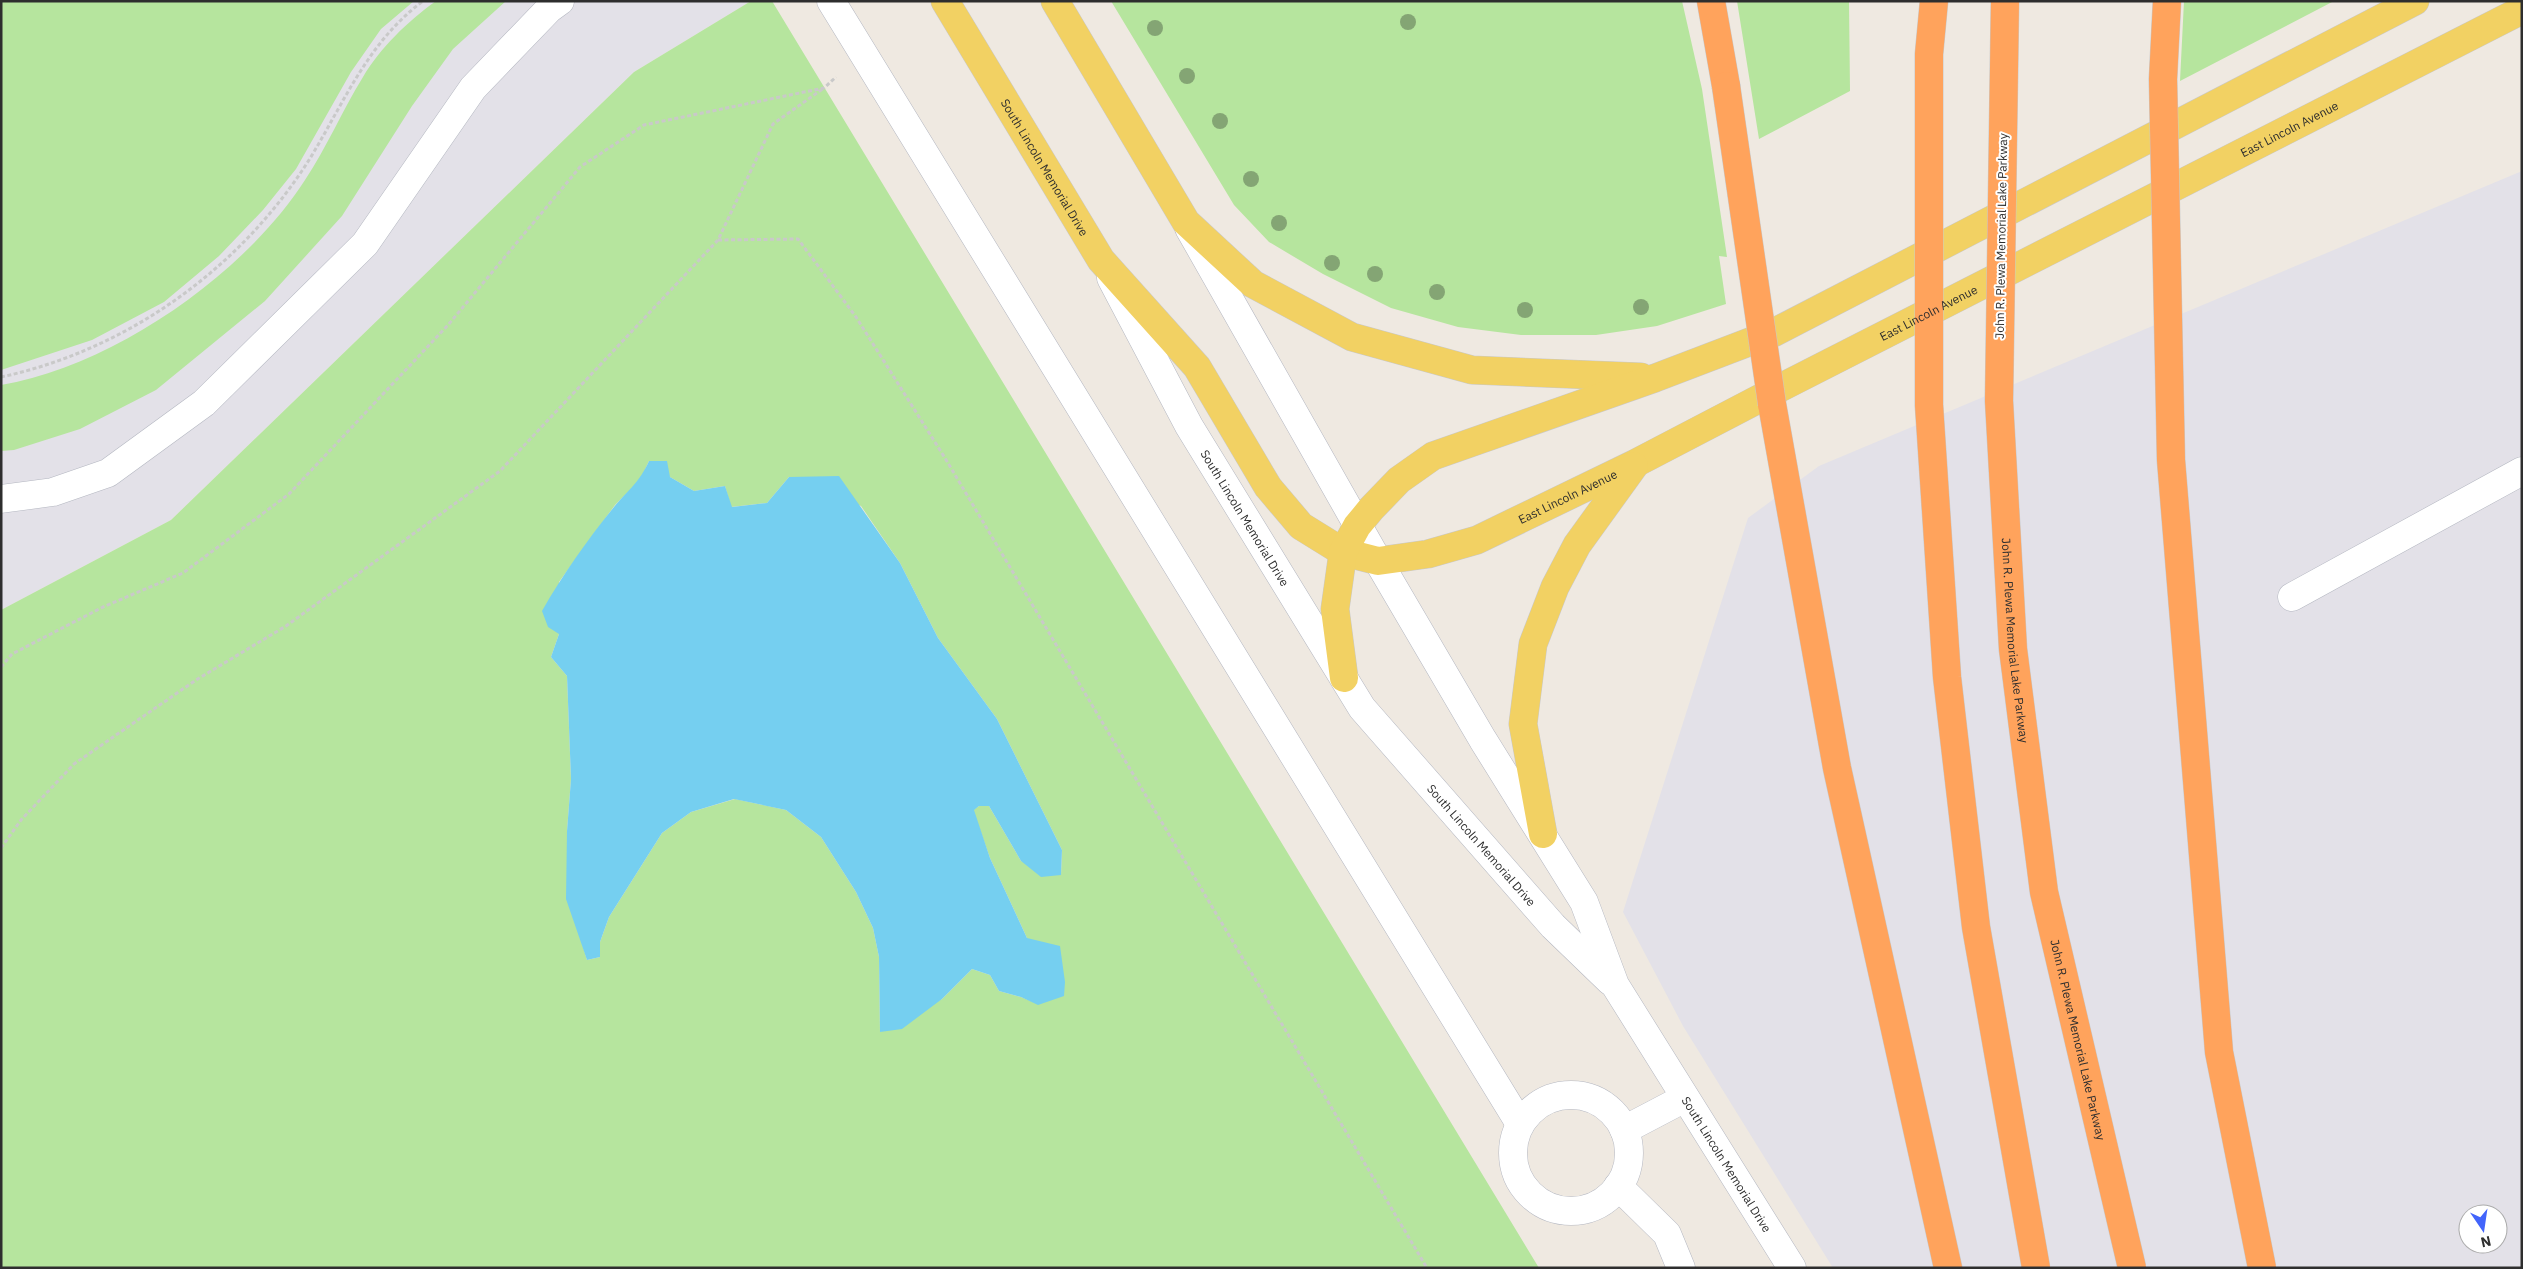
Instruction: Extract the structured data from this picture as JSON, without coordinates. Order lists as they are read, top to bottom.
{
  "streets": {
    "highway": ["John R. Plewa Memorial Lake Parkway"],
    "main road": ["East Lincoln Avenue", "South Lincoln Memorial Drive"]
  },
  "crossings": [
    ["East Lincoln Avenue", "South Lincoln Memorial Drive"]
  ],
  "north": "bottom"
}
